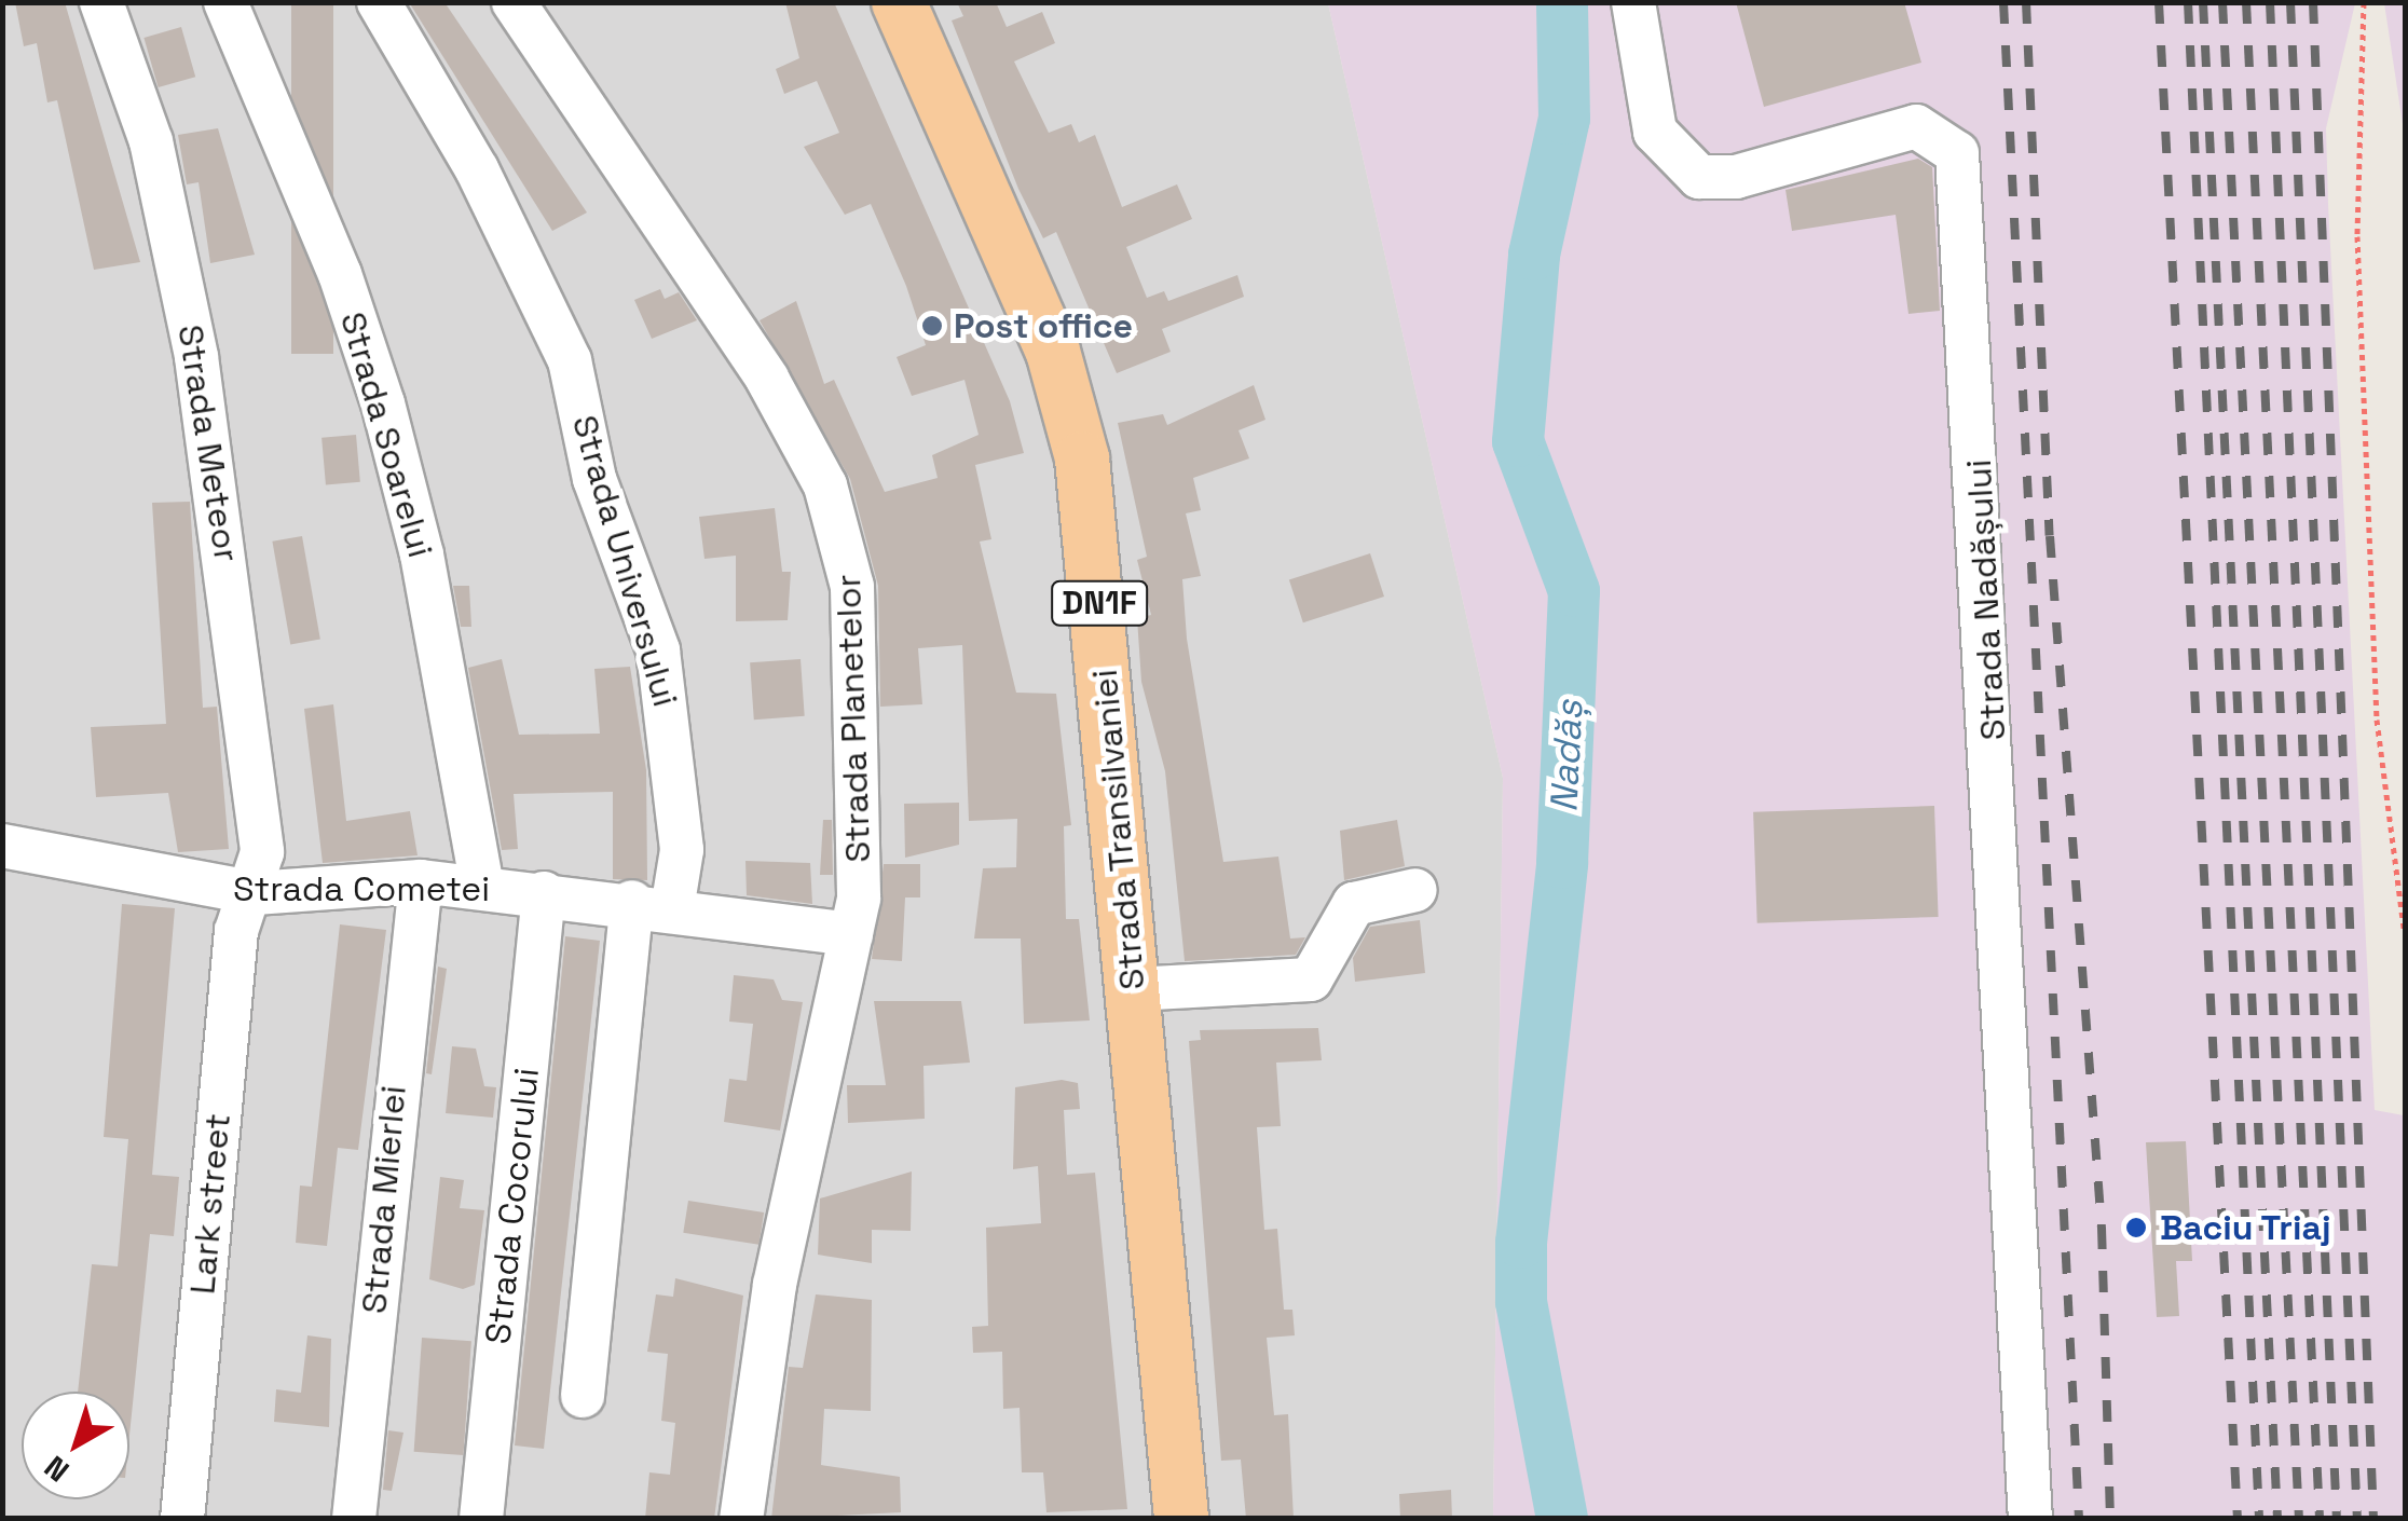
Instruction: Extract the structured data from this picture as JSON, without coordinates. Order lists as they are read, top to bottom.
{
  "streets": {
    "main road": ["DN1F", "Strada Transilvaniei"],
    "street": [
      "Strada Soarelui",
      "Strada Meteor",
      "Strada Universului",
      "Strada Nadășului",
      "Strada Planetelor",
      "Strada Cometei",
      "Strada Mierlei",
      "Lark street",
      "Strada Cocorului"
    ]
  },
  "crossings": [
    ["Strada Soarelui", "Strada Cometei"],
    ["Strada Meteor", "Strada Cometei"],
    ["Strada Meteor", "Lark street"],
    ["Strada Universului", "Strada Cometei"],
    ["Strada Planetelor", "Strada Cometei"],
    ["Strada Cometei", "Strada Mierlei"],
    ["Strada Cometei", "Lark street"],
    ["Strada Cometei", "Strada Cocorului"]
  ],
  "water": ["Nadăș"],
  "places": ["Post office", "Baciu Triaj"],
  "north": "bottom left"
}
